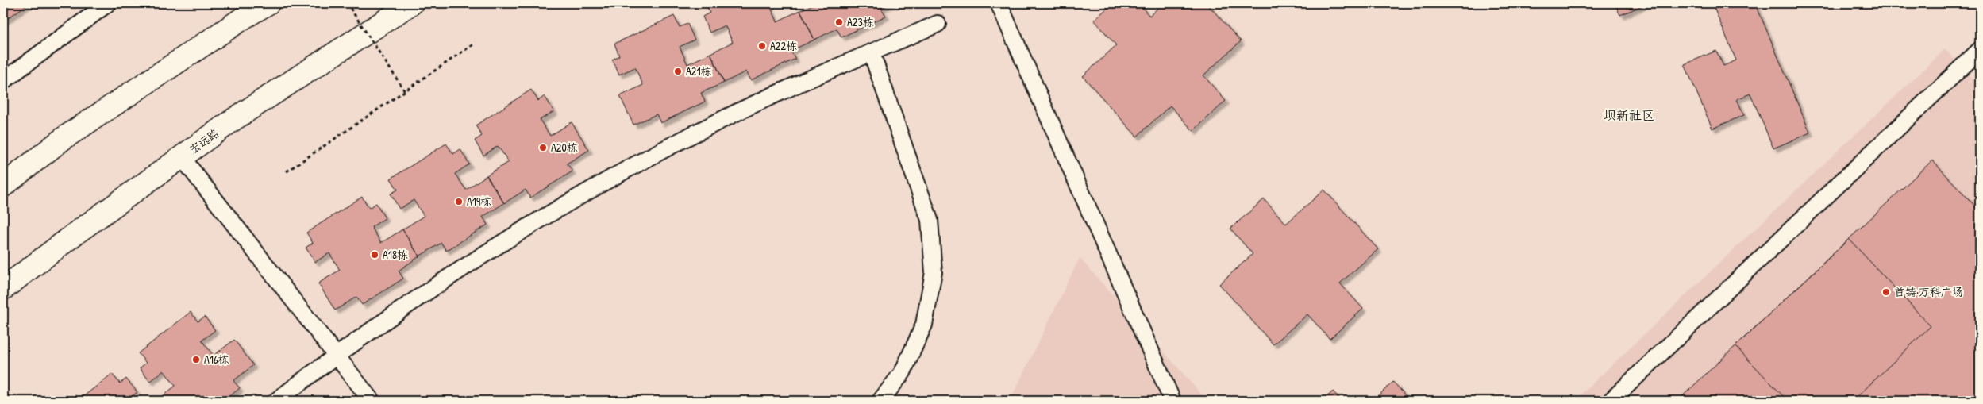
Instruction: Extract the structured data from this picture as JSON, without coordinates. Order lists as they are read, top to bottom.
{
  "streets": {
    "highway": ["宏远路"]
  },
  "districts": ["坝新社区"],
  "places": [
    "A23栋",
    "A22栋",
    "A21栋",
    "A20栋",
    "A19栋",
    "A18栋",
    "首铸·万科广场",
    "A16栋"
  ]
}
